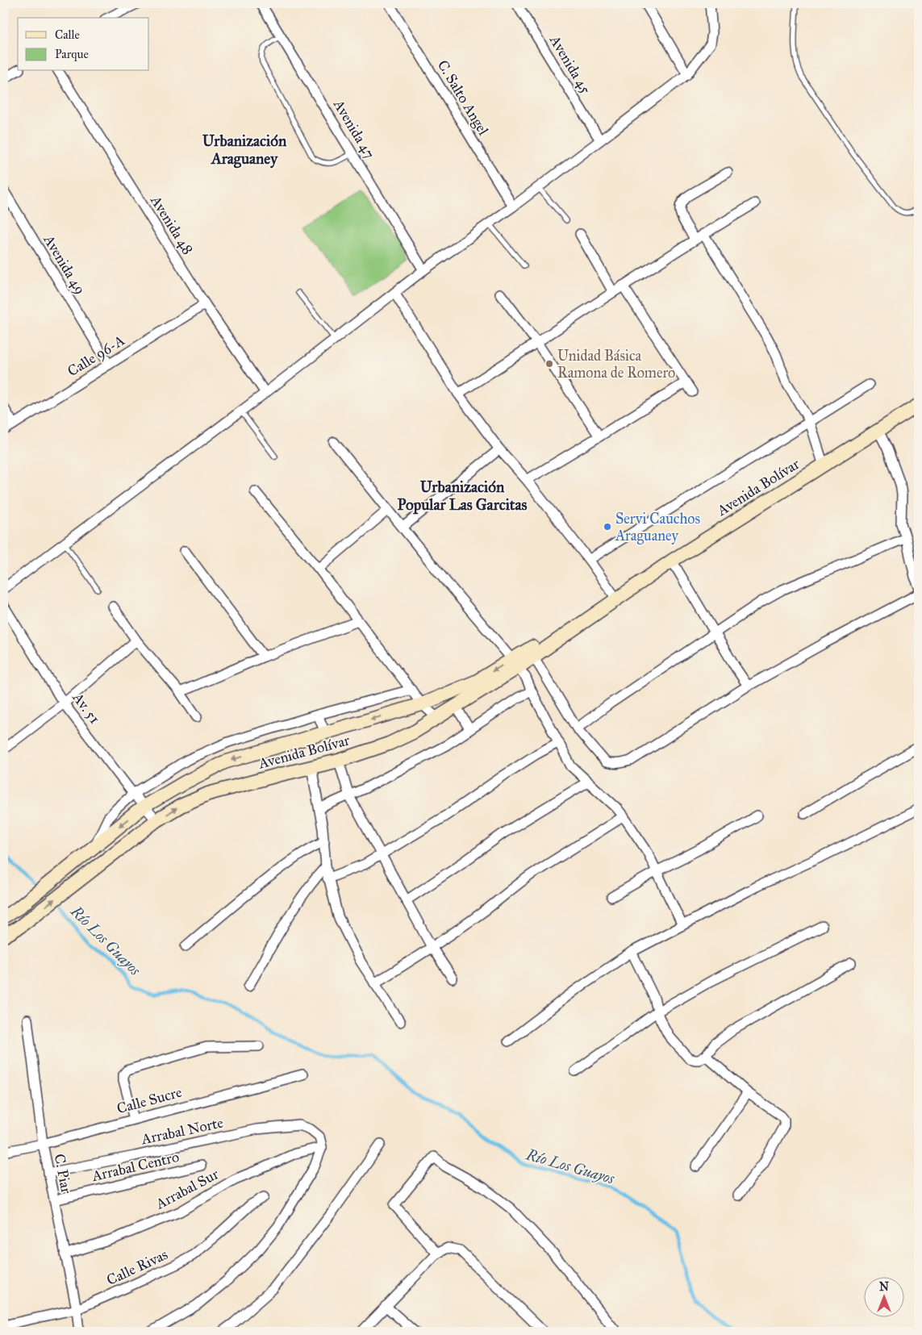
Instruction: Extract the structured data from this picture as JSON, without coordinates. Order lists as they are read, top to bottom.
{
  "streets": {
    "main road": ["Avenida Bolívar"],
    "street": [
      "Avenida 45",
      "C. Salto Angel",
      "Avenida 47",
      "Avenida 48",
      "Avenida 49",
      "Calle 96-A",
      "Av. 51",
      "Calle Sucre",
      "Arrabal Norte",
      "Arrabal Centro",
      "C. Piar",
      "Arrabal Sur",
      "Calle Rivas"
    ]
  },
  "crossings": [
    ["Avenida 48", "Calle 96-A"],
    ["Avenida 49", "Calle 96-A"],
    ["Avenida Bolívar", "Av. 51"],
    ["Calle Sucre", "C. Piar"],
    ["Arrabal Norte", "C. Piar"],
    ["Arrabal Norte", "Arrabal Sur"],
    ["Arrabal Centro", "C. Piar"],
    ["C. Piar", "Arrabal Sur"],
    ["C. Piar", "Calle Rivas"]
  ],
  "districts": ["Urbanización Araguaney", "Urbanización Popular Las Garcitas"],
  "water": ["Río Los Guayos"],
  "places": ["Unidad Básica Ramona de Romero", "Servi Cauchos Araguaney"],
  "legend": ["Calle", "Parque"],
  "north": "top"
}
